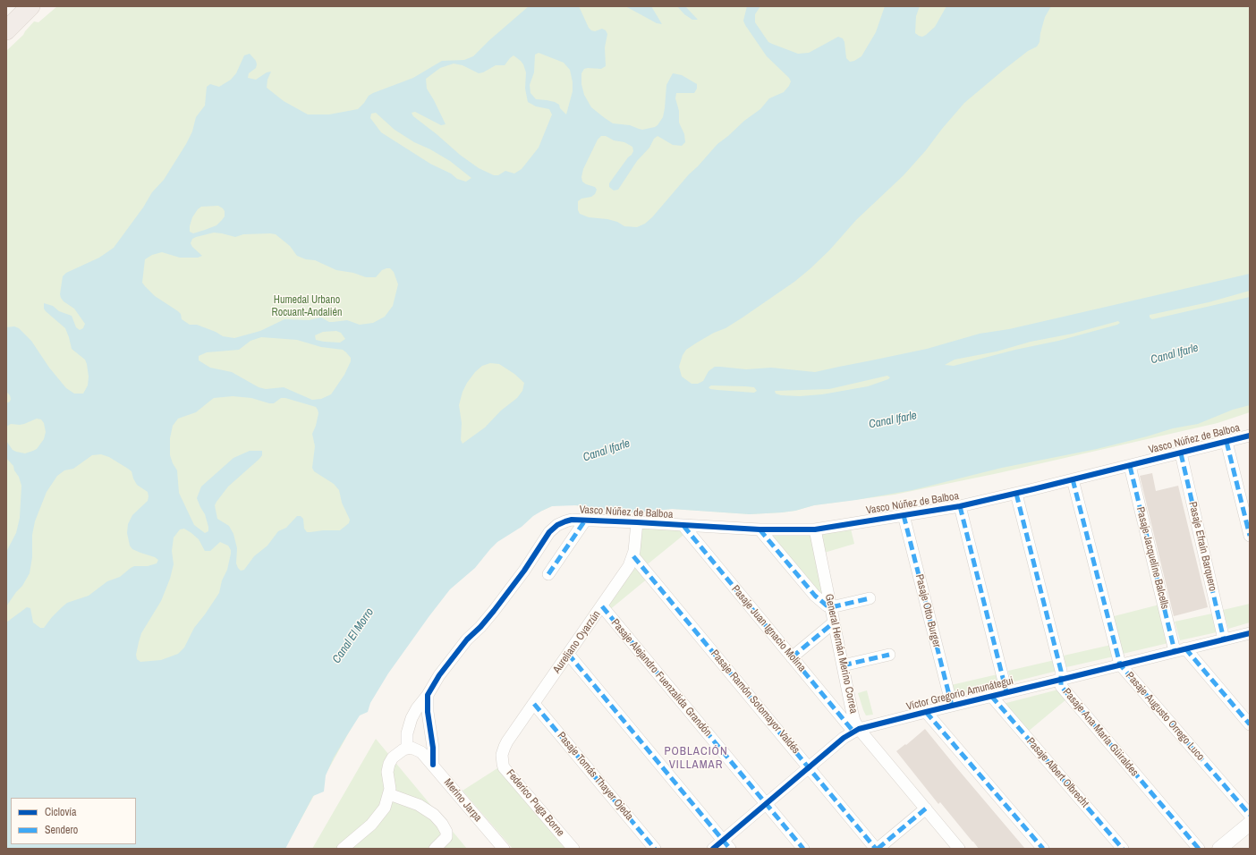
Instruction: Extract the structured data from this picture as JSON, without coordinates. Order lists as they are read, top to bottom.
{
  "streets": {
    "street": [
      "Vasco Núñez de Balboa",
      "Pasaje Efraín Barquero",
      "Pasaje Jacqueline Balcells",
      "Pasaje Otto Burger",
      "Pasaje Juan Ignacio Molina",
      "Aureliano Oyarzún",
      "General Hernán Merino Correa",
      "Pasaje Alejandro Fuenzalida Grandón",
      "Víctor Gregorio Amunátegui",
      "Pasaje Ramón Sotomayor Valdés",
      "Pasaje Augusto Orrego Luco",
      "Pasaje Ana María Güiraldes",
      "Pasaje Albert Olbrecht",
      "Pasaje Tomás Thayer Ojeda",
      "Merino Jarpa",
      "Federico Puga Borne"
    ]
  },
  "crossings": [
    ["Vasco Núñez de Balboa", "Pasaje Efraín Barquero"],
    ["Vasco Núñez de Balboa", "Pasaje Jacqueline Balcells"],
    ["Vasco Núñez de Balboa", "Pasaje Otto Burger"],
    ["Vasco Núñez de Balboa", "Pasaje Juan Ignacio Molina"],
    ["Vasco Núñez de Balboa", "Aureliano Oyarzún"],
    ["Vasco Núñez de Balboa", "General Hernán Merino Correa"],
    ["Vasco Núñez de Balboa", "Pasaje Augusto Orrego Luco"],
    ["Vasco Núñez de Balboa", "Pasaje Ana María Güiraldes"],
    ["Pasaje Efraín Barquero", "Víctor Gregorio Amunátegui"],
    ["Pasaje Jacqueline Balcells", "Víctor Gregorio Amunátegui"],
    ["Pasaje Otto Burger", "Víctor Gregorio Amunátegui"],
    ["Pasaje Juan Ignacio Molina", "General Hernán Merino Correa"],
    ["Pasaje Juan Ignacio Molina", "Víctor Gregorio Amunátegui"],
    ["Aureliano Oyarzún", "Pasaje Alejandro Fuenzalida Grandón"],
    ["Aureliano Oyarzún", "Pasaje Ramón Sotomayor Valdés"],
    ["Aureliano Oyarzún", "Pasaje Tomás Thayer Ojeda"],
    ["Aureliano Oyarzún", "Federico Puga Borne"],
    ["General Hernán Merino Correa", "Víctor Gregorio Amunátegui"],
    ["Pasaje Alejandro Fuenzalida Grandón", "Víctor Gregorio Amunátegui"],
    ["Víctor Gregorio Amunátegui", "Pasaje Ramón Sotomayor Valdés"],
    ["Víctor Gregorio Amunátegui", "Pasaje Augusto Orrego Luco"],
    ["Víctor Gregorio Amunátegui", "Pasaje Ana María Güiraldes"],
    ["Víctor Gregorio Amunátegui", "Pasaje Albert Olbrecht"]
  ],
  "districts": ["POBLACIÓN VILLAMAR"],
  "water": ["Canal Ifarle", "Canal El Morro"],
  "parks": ["Humedal Urbano Rocuant-Andalién"],
  "legend": ["Ciclovía", "Sendero"]
}
